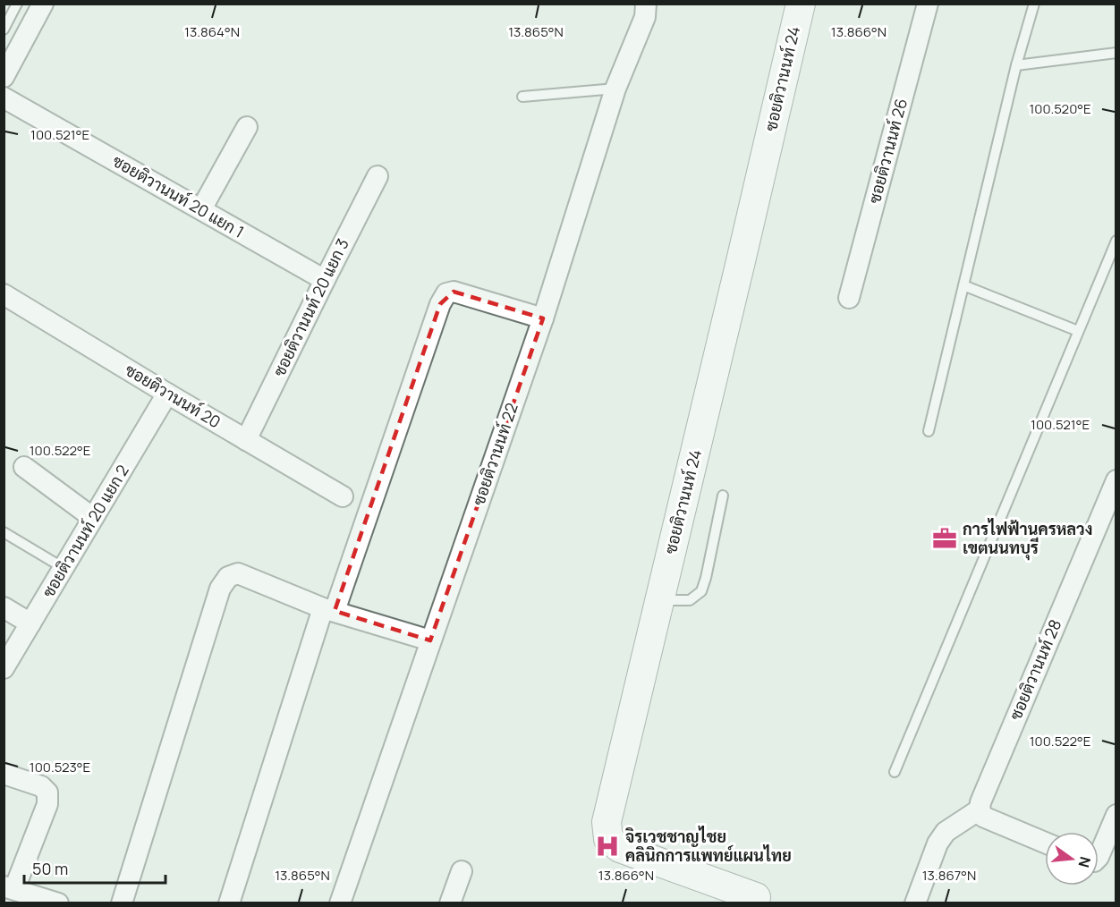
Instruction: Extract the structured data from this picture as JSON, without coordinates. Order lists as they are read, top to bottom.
{
  "streets": {
    "street": [
      "ซอยติวานนท์ 24",
      "ซอยติวานนท์ 26",
      "ซอยติวานนท์ 20 แยก 1",
      "ซอยติวานนท์ 20 แยก 3",
      "ซอยติวานนท์ 20",
      "ซอยติวานนท์ 22",
      "ซอยติวานนท์ 20 แยก 2",
      "ซอยติวานนท์ 28"
    ]
  },
  "crossings": [
    ["ซอยติวานนท์ 20 แยก 1", "ซอยติวานนท์ 20 แยก 3"],
    ["ซอยติวานนท์ 20 แยก 3", "ซอยติวานนท์ 20"],
    ["ซอยติวานนท์ 20", "ซอยติวานนท์ 20 แยก 2"]
  ],
  "places": {
    "office": ["การไฟฟ้านครหลวง เขตนนทบุรี"],
    "hospital": ["จิรเวชชาญไชย คลินิกการแพทย์แผนไทย"]
  },
  "scale_bar": "50 m",
  "north": "right",
  "coordinates": [
    "13.864°N",
    "13.865°N",
    "13.866°N",
    "100.520°E",
    "100.521°E",
    "100.522°E",
    "100.523°E",
    "13.867°N"
  ]
}
